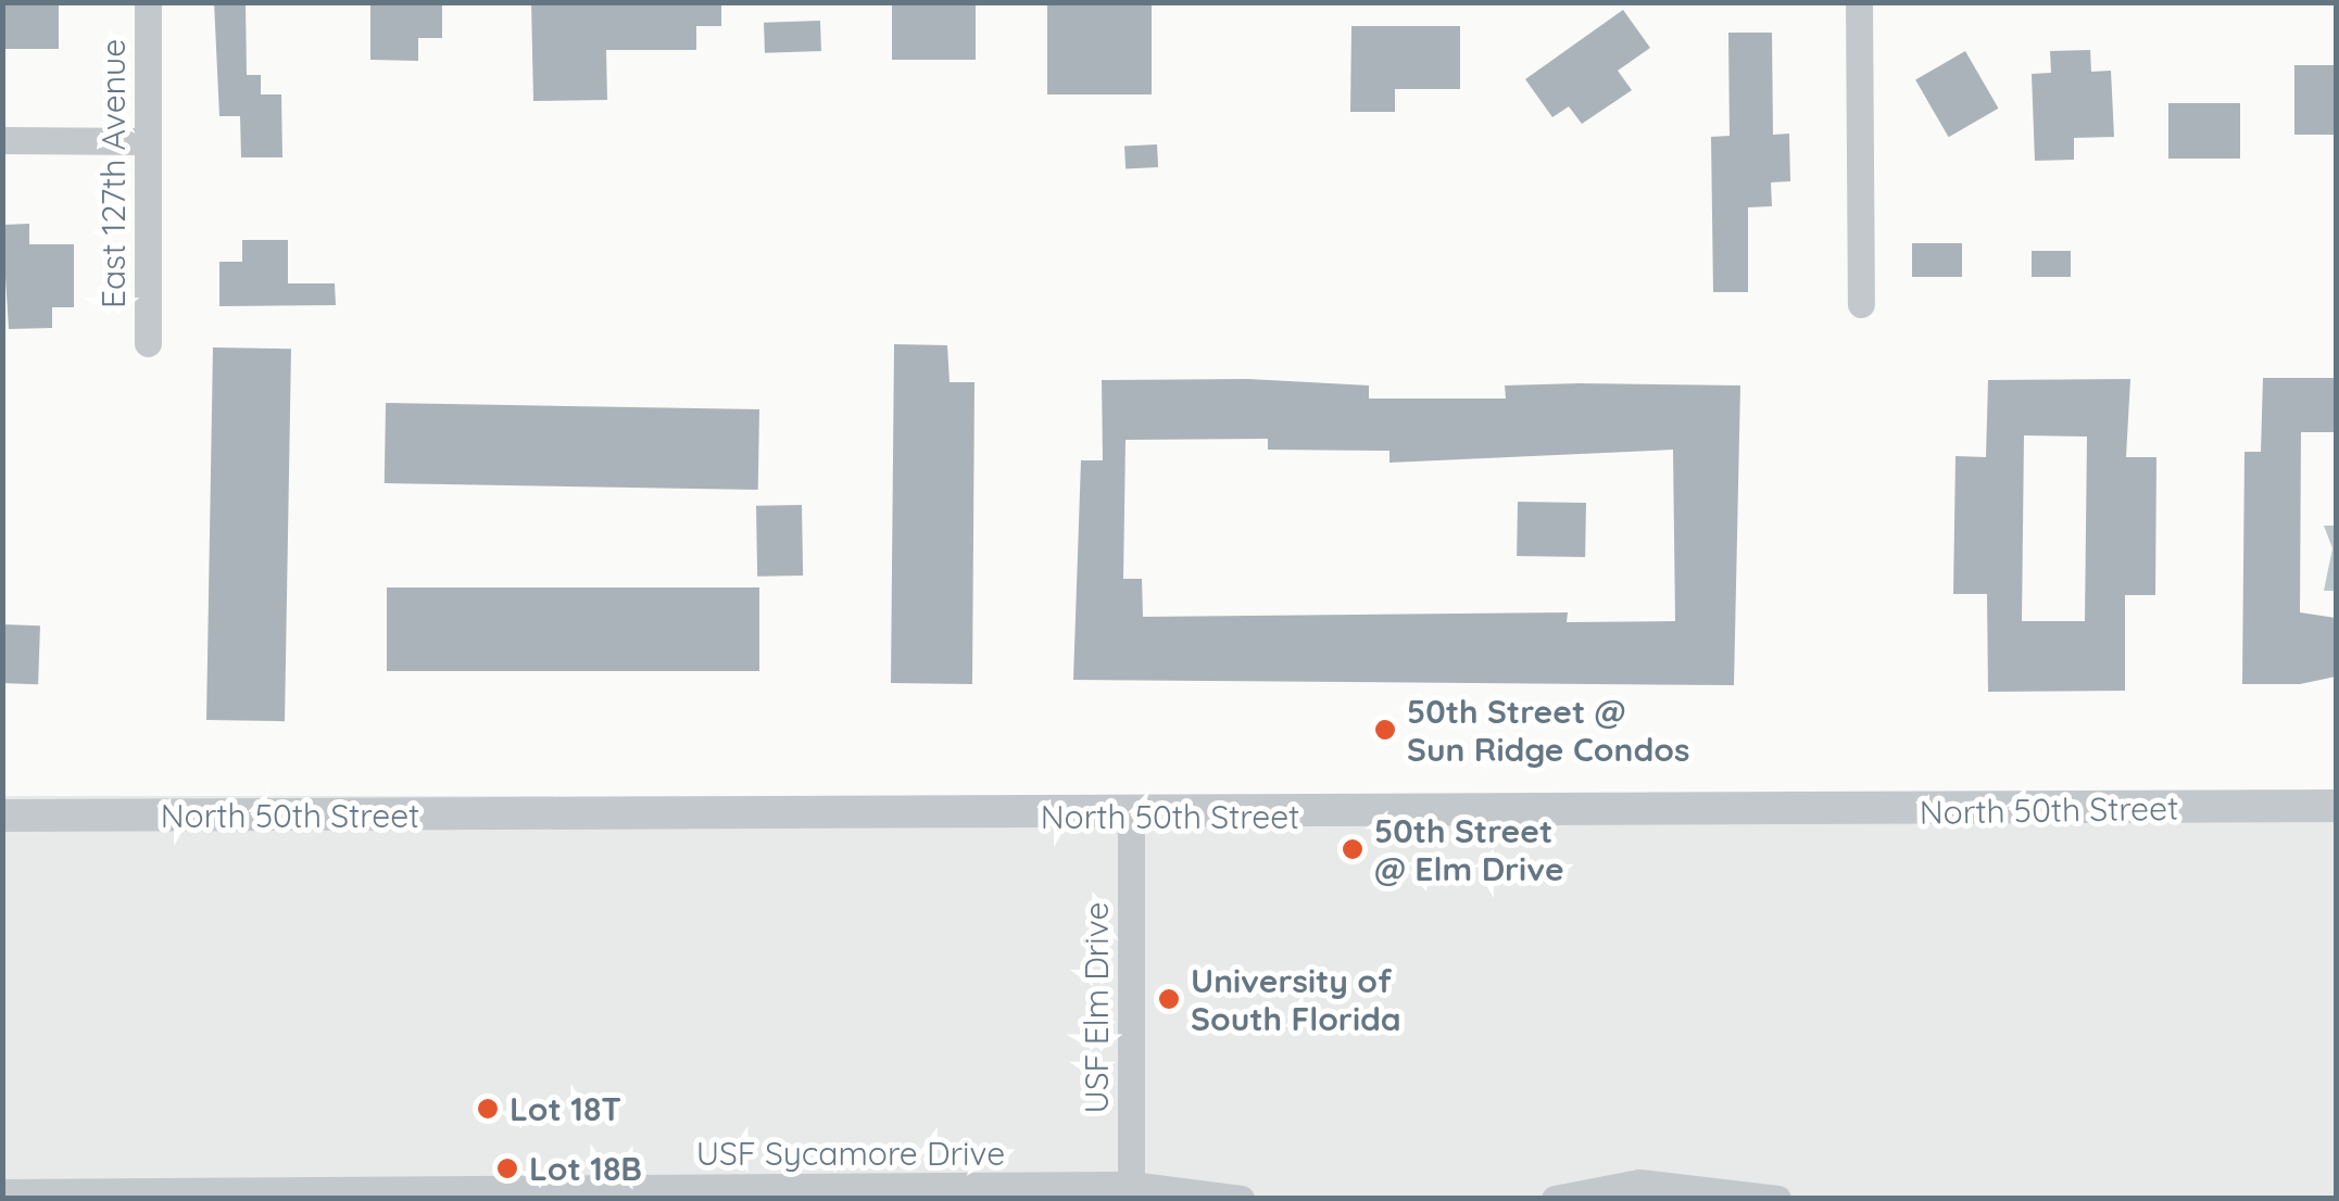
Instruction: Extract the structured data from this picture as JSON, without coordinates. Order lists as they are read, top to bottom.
{
  "streets": {
    "street": [
      "East 127th Avenue",
      "North 50th Street",
      "USF Elm Drive",
      "USF Sycamore Drive"
    ]
  },
  "crossings": [
    ["North 50th Street", "USF Elm Drive"],
    ["USF Elm Drive", "USF Sycamore Drive"]
  ],
  "places": [
    "50th Street @ Sun Ridge Condos",
    "50th Street @ Elm Drive",
    "University of South Florida",
    "Lot 18T",
    "Lot 18B"
  ]
}
